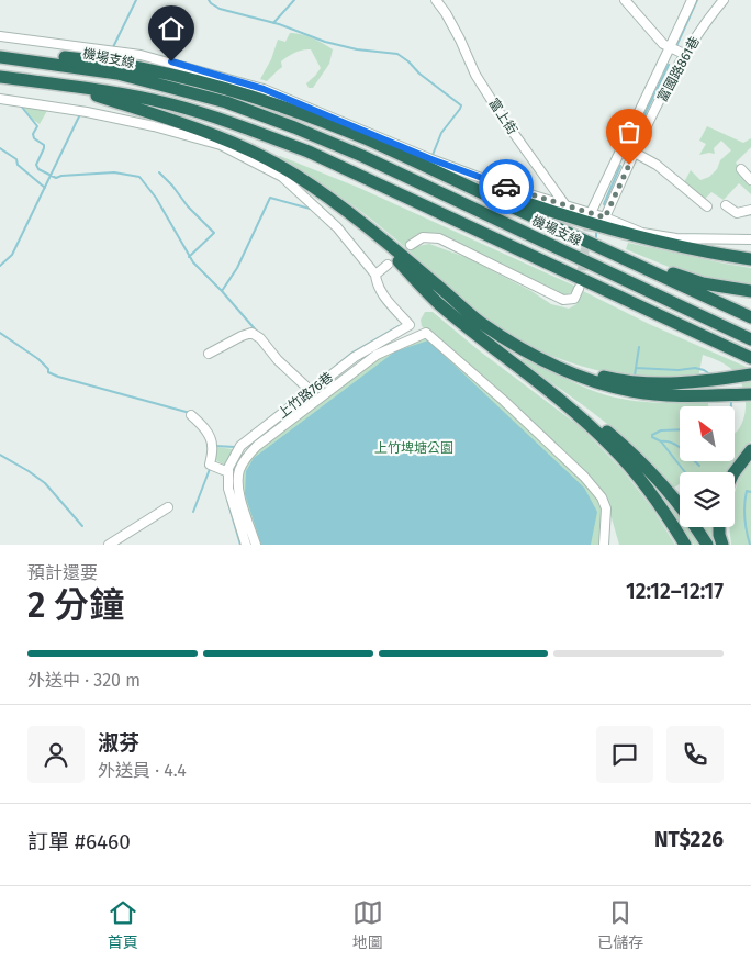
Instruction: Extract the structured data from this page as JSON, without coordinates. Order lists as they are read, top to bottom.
{
  "streets": {
    "highway": ["機場支線"],
    "street": ["富國路861巷", "富上街", "上竹路76巷"]
  },
  "parks": ["上竹埤塘公園"],
  "north": "top left",
  "page": {
    "heading": ["2 分鐘", "預計還要", "12:12–12:17"],
    "panel": [
      "淑芬",
      "外送員 · 4.4",
      "訂單 #6460",
      "NT$226"
    ],
    "bar": "外送中 · 320 m",
    "tabs": ["首頁", "地圖", "已儲存"]
  }
}
